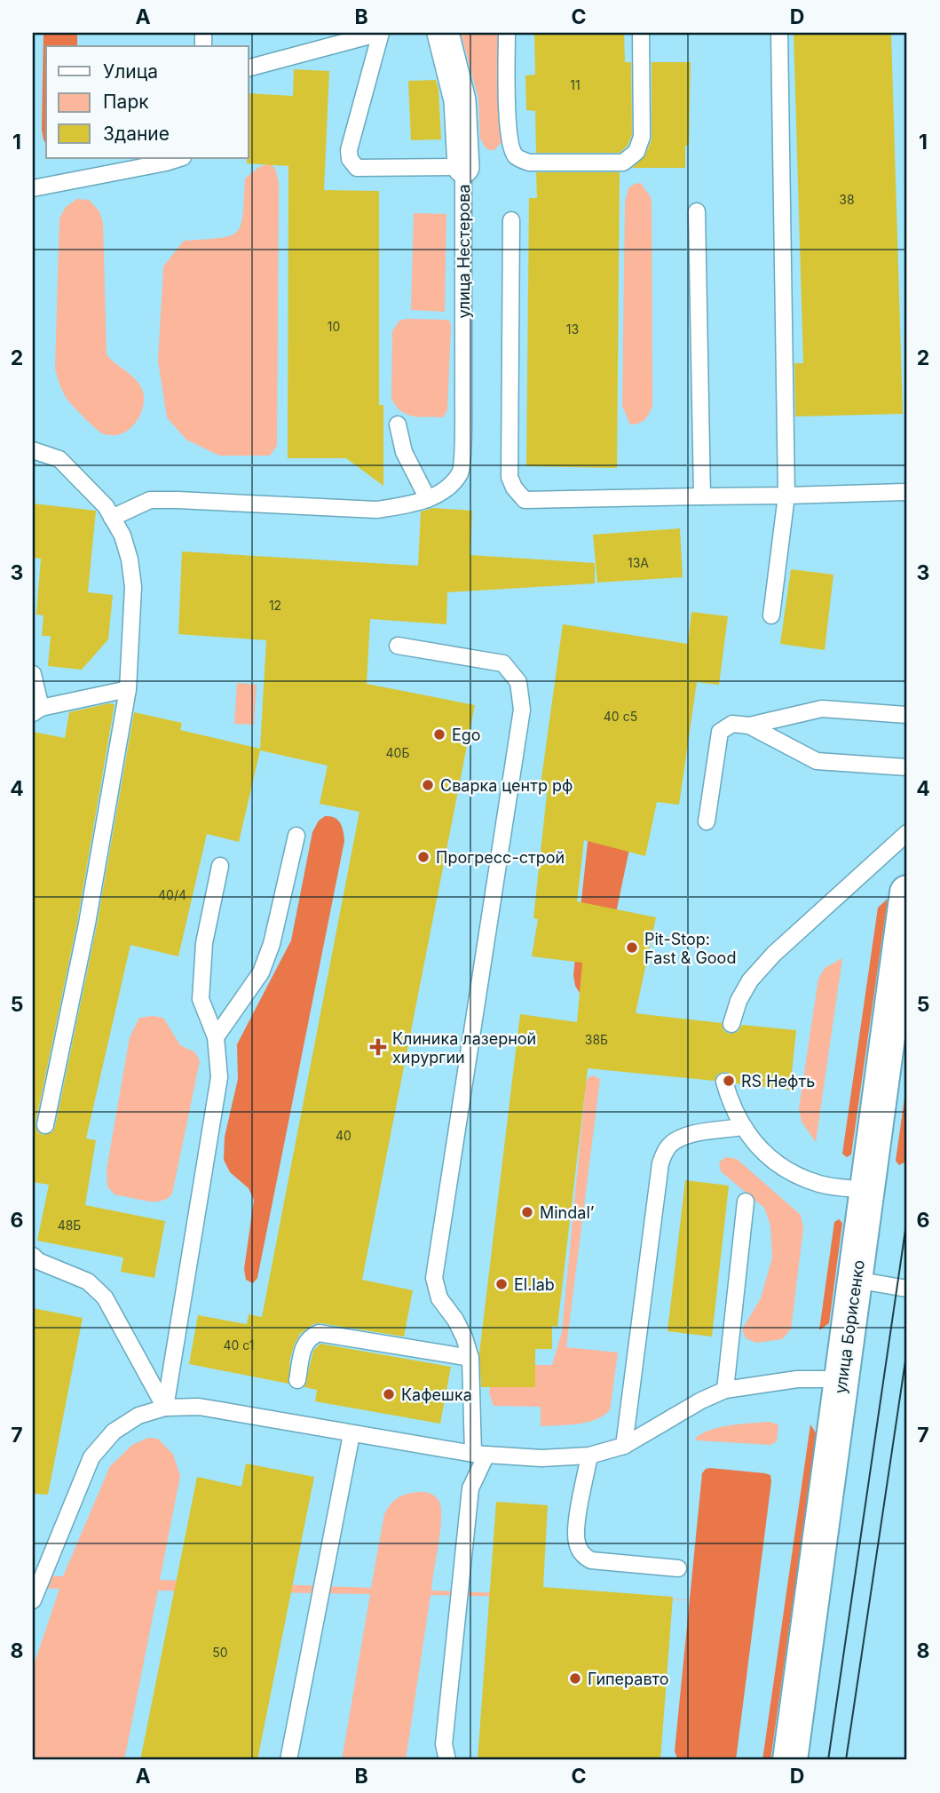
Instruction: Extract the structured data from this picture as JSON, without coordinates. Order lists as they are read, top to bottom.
{
  "streets": {
    "main road": ["улица Борисенко"],
    "street": ["улица Нестерова"]
  },
  "places": {
    "other": [
      "Ego",
      "Сварка центр рф",
      "Прогресс-строй",
      "Pit-Stop: Fast & Good",
      "RS Нефть",
      "Mindal’",
      "El.lab",
      "Кафешка",
      "Гиперавто"
    ],
    "health": ["Клиника лазерной хирургии"]
  },
  "house_numbers": [
    "11",
    "38",
    "10",
    "13",
    "13А",
    "12",
    "40 с5",
    "40Б",
    "40/4",
    "38Б",
    "40",
    "48Б",
    "40 с1",
    "50"
  ],
  "legend": ["Улица", "Парк", "Здание"],
  "grid": {
    "columns": [
      "A",
      "B",
      "C",
      "D"
    ],
    "rows": [
      "1",
      "2",
      "3",
      "4",
      "5",
      "6",
      "7",
      "8"
    ]
  }
}
